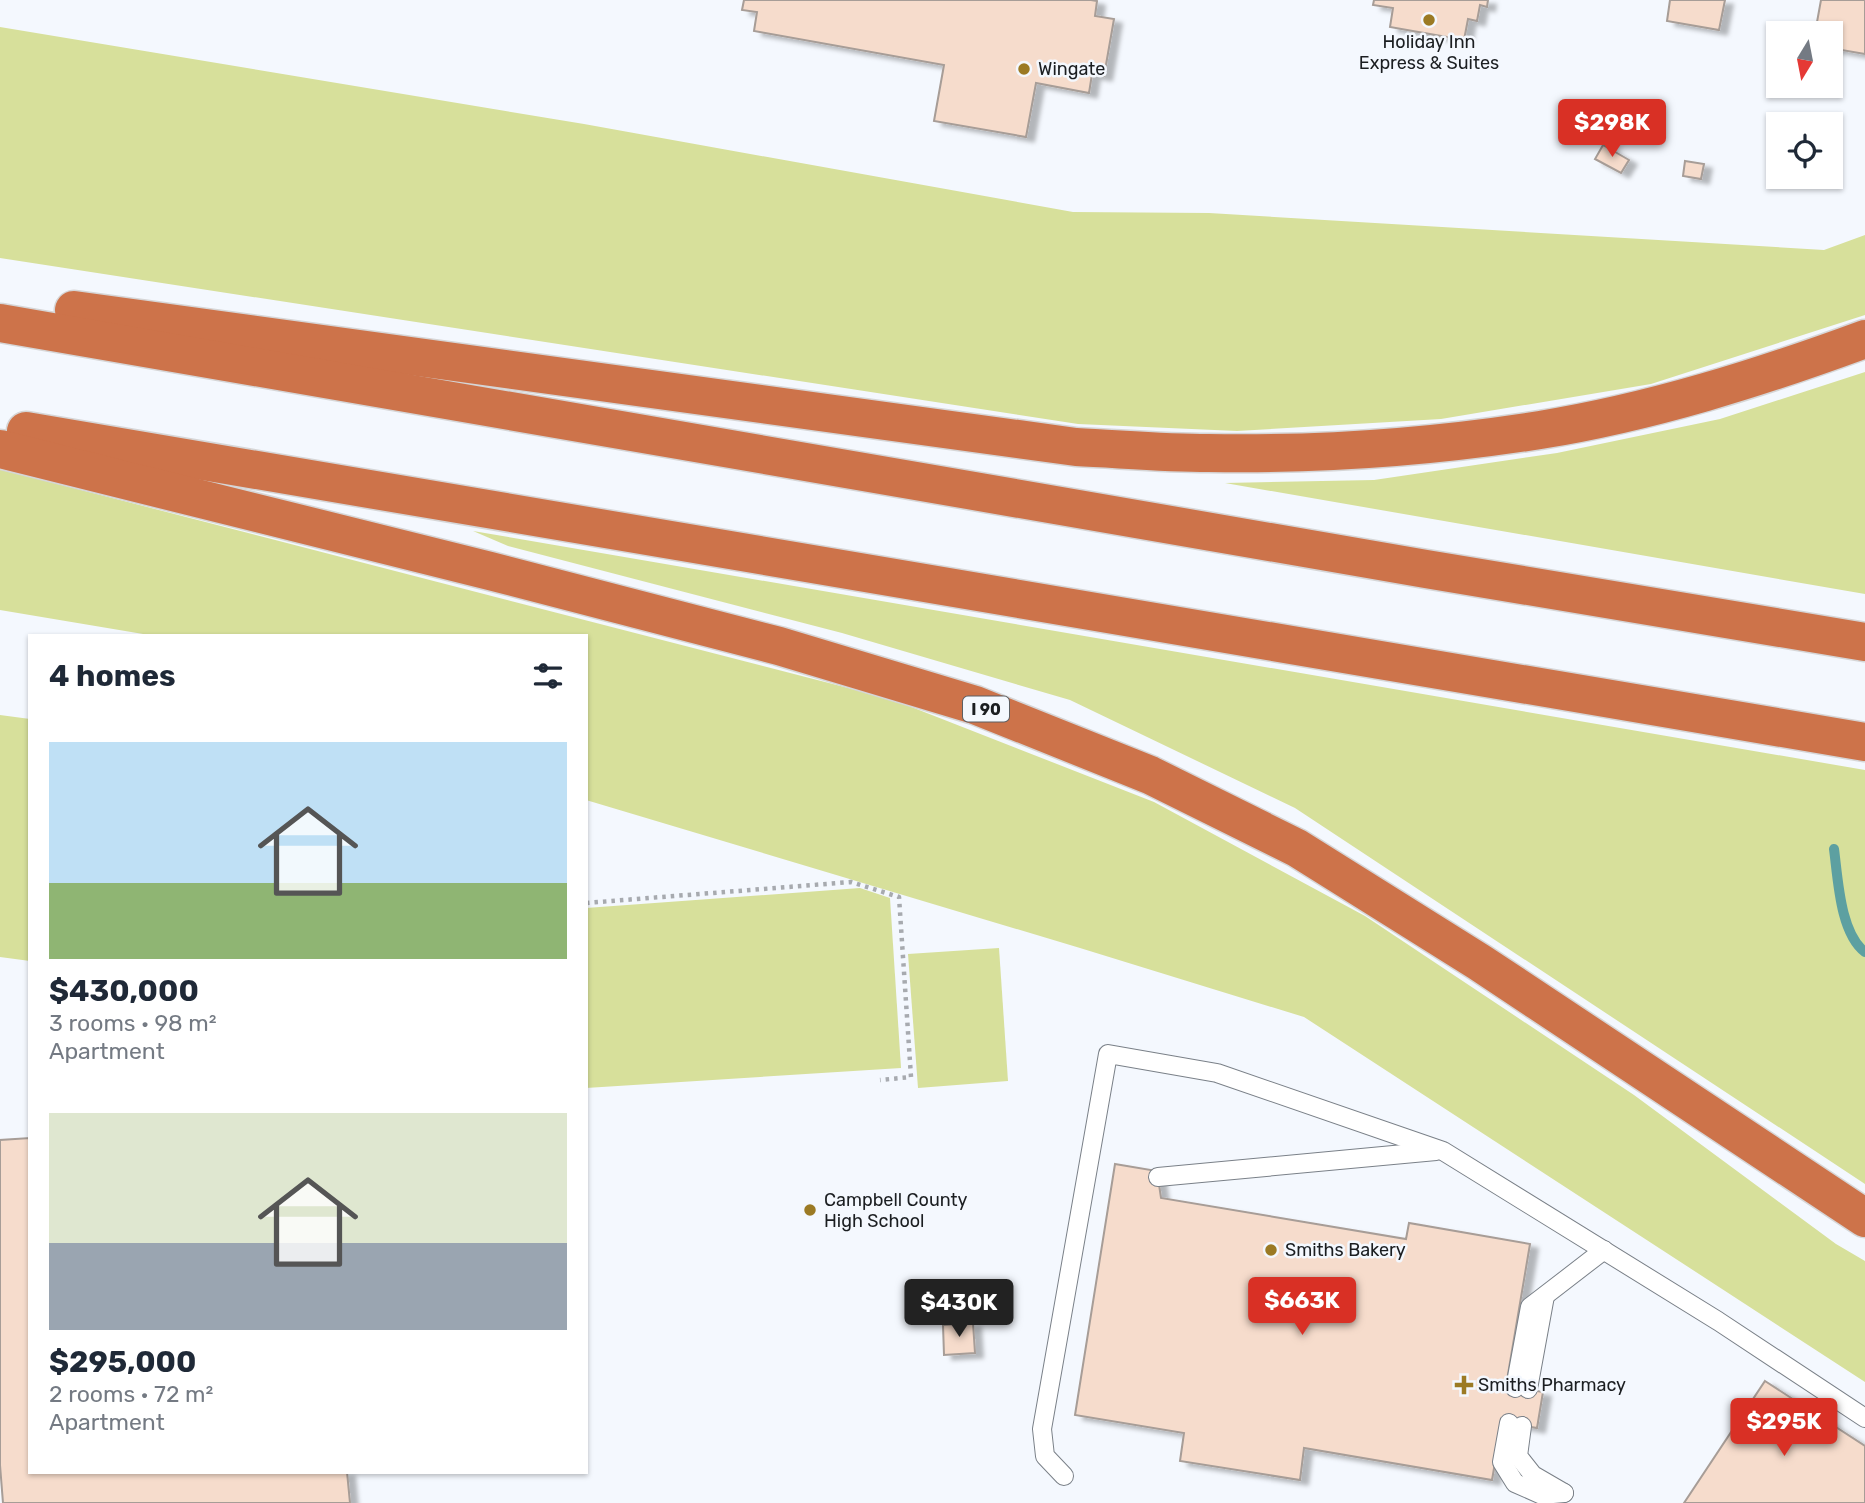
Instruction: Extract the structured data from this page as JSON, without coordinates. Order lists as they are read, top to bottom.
{
  "streets": {
    "highway": ["I 90"]
  },
  "places": {
    "other": [
      "Holiday Inn Express & Suites",
      "Wingate",
      "Campbell County High School",
      "Smiths Bakery"
    ],
    "health": ["Smiths Pharmacy"]
  },
  "north": "bottom",
  "page": {
    "price": [
      "$298K",
      "$663K",
      "$430K",
      "$295K"
    ],
    "heading": "4 homes",
    "list": [
      {
        "name": "$430,000",
        "note": "3 rooms · 98 m² · Apartment"
      },
      {
        "name": "$295,000",
        "note": "2 rooms · 72 m² · Apartment"
      }
    ]
  }
}
